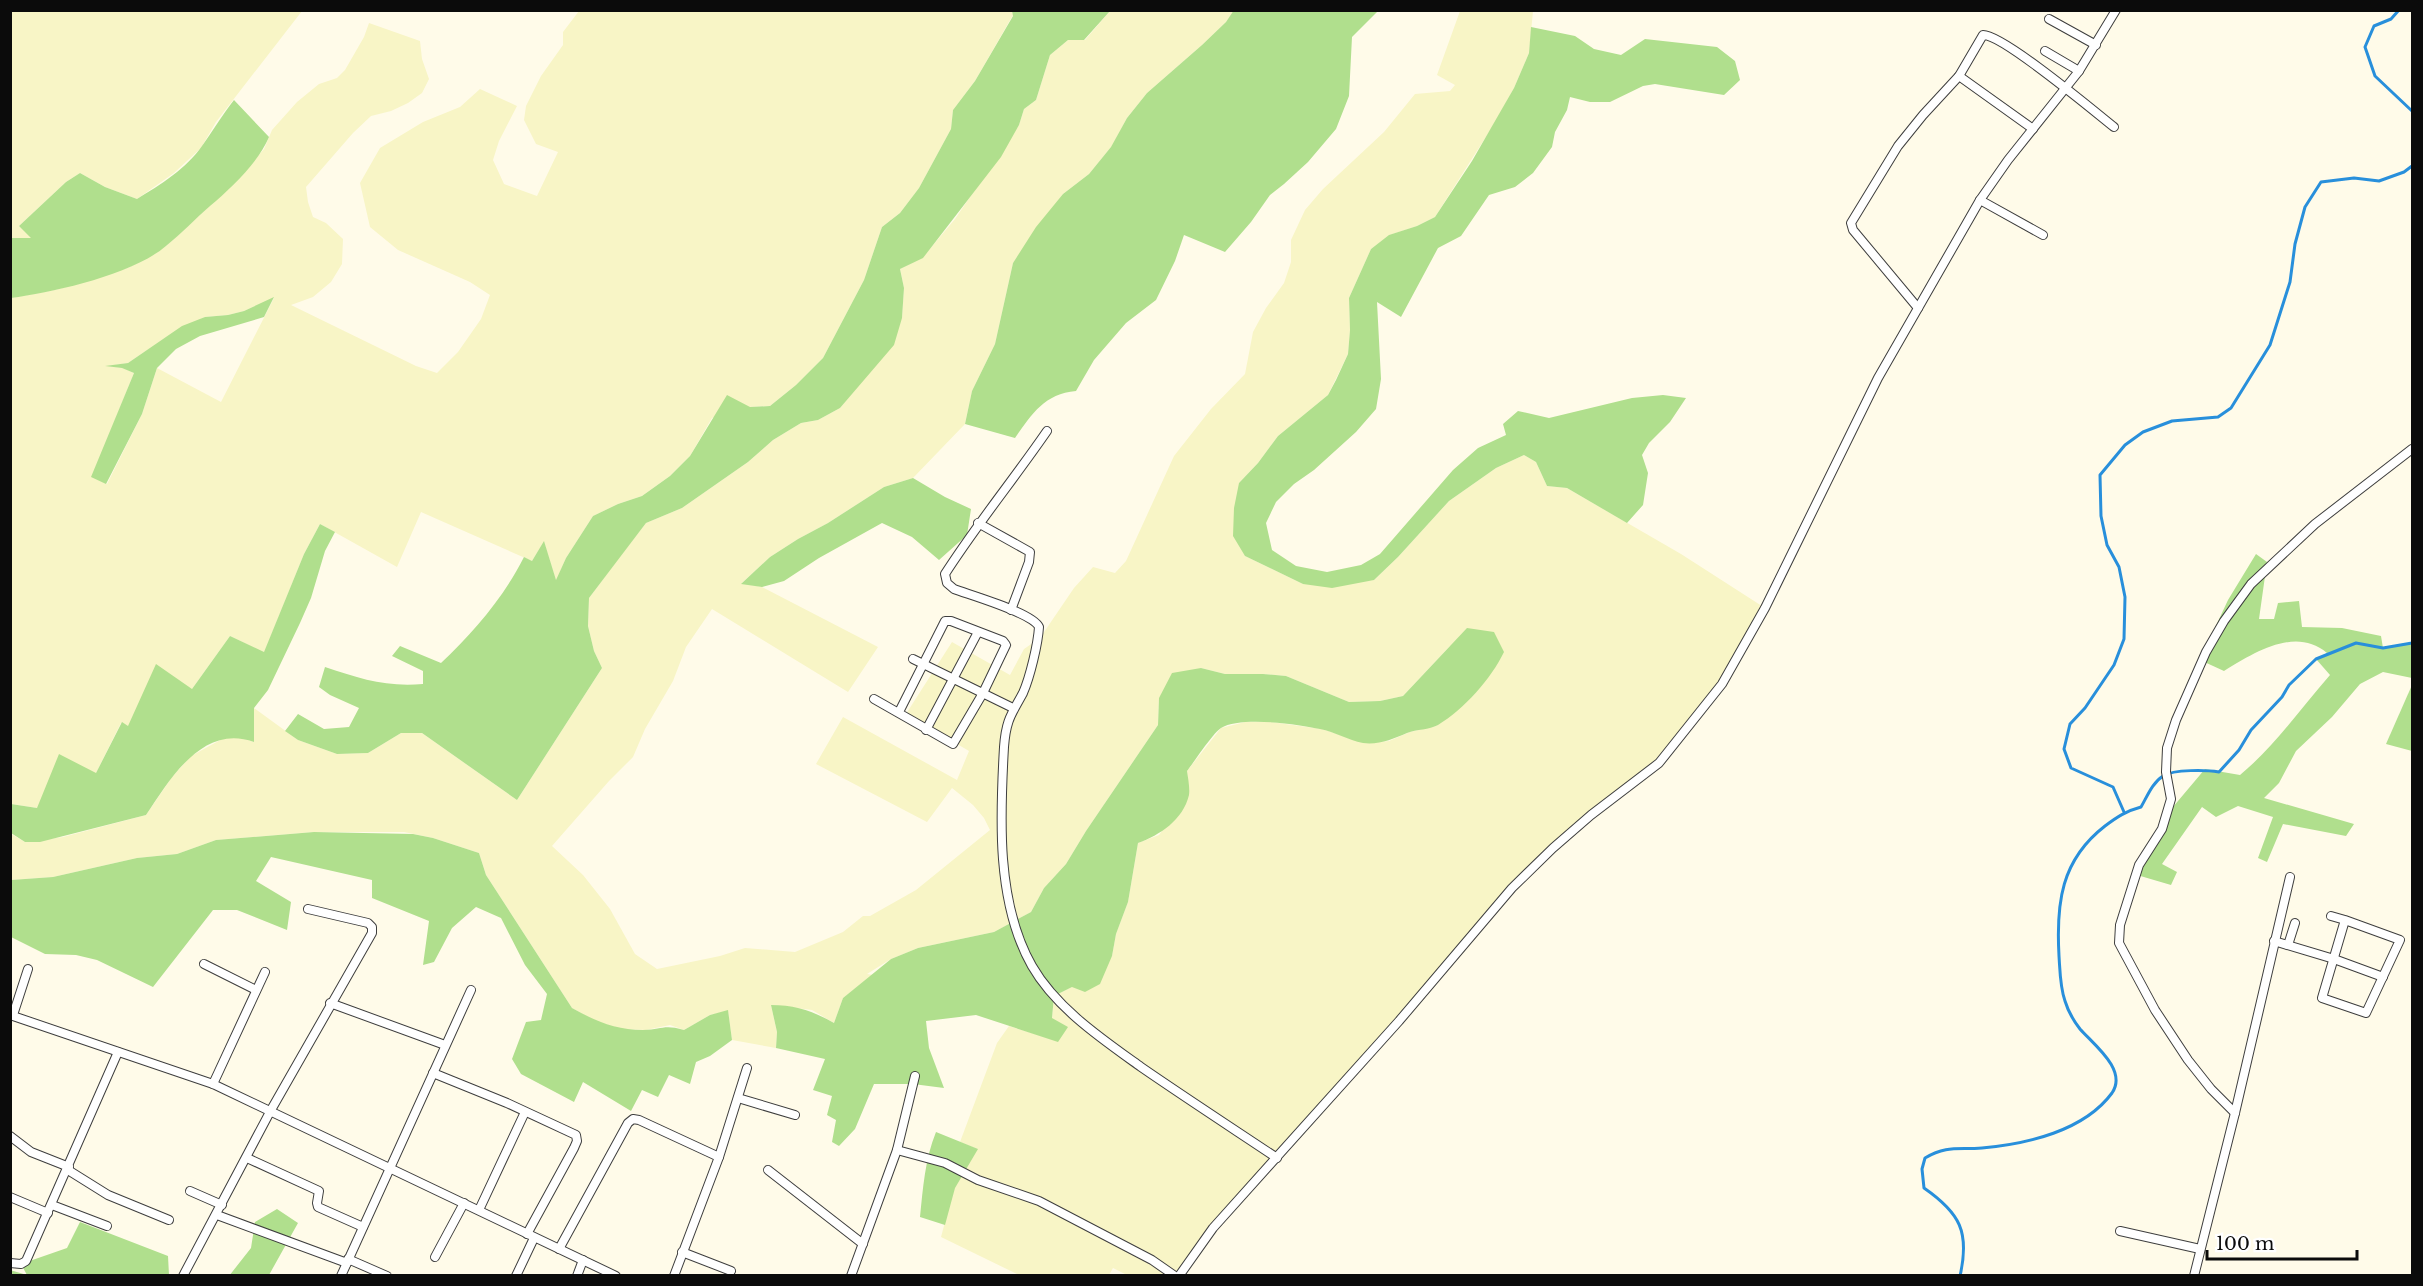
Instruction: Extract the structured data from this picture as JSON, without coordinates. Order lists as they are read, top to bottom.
{
  "scale_bar": "100 m"
}
